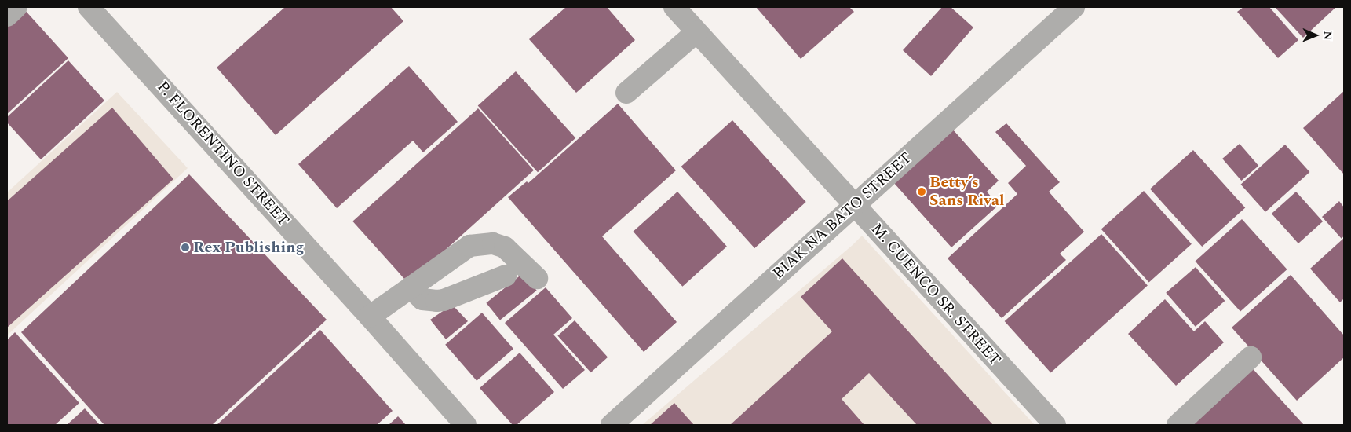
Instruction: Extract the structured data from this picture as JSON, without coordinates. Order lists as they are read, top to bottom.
{
  "streets": {
    "street": ["P. FLORENTINO STREET", "BIAK NA BATO STREET", "M. CUENCO SR. STREET"]
  },
  "crossings": [
    ["BIAK NA BATO STREET", "M. CUENCO SR. STREET"]
  ],
  "places": ["Betty’s Sans Rival", "Rex Publishing"],
  "north": "right"
}
